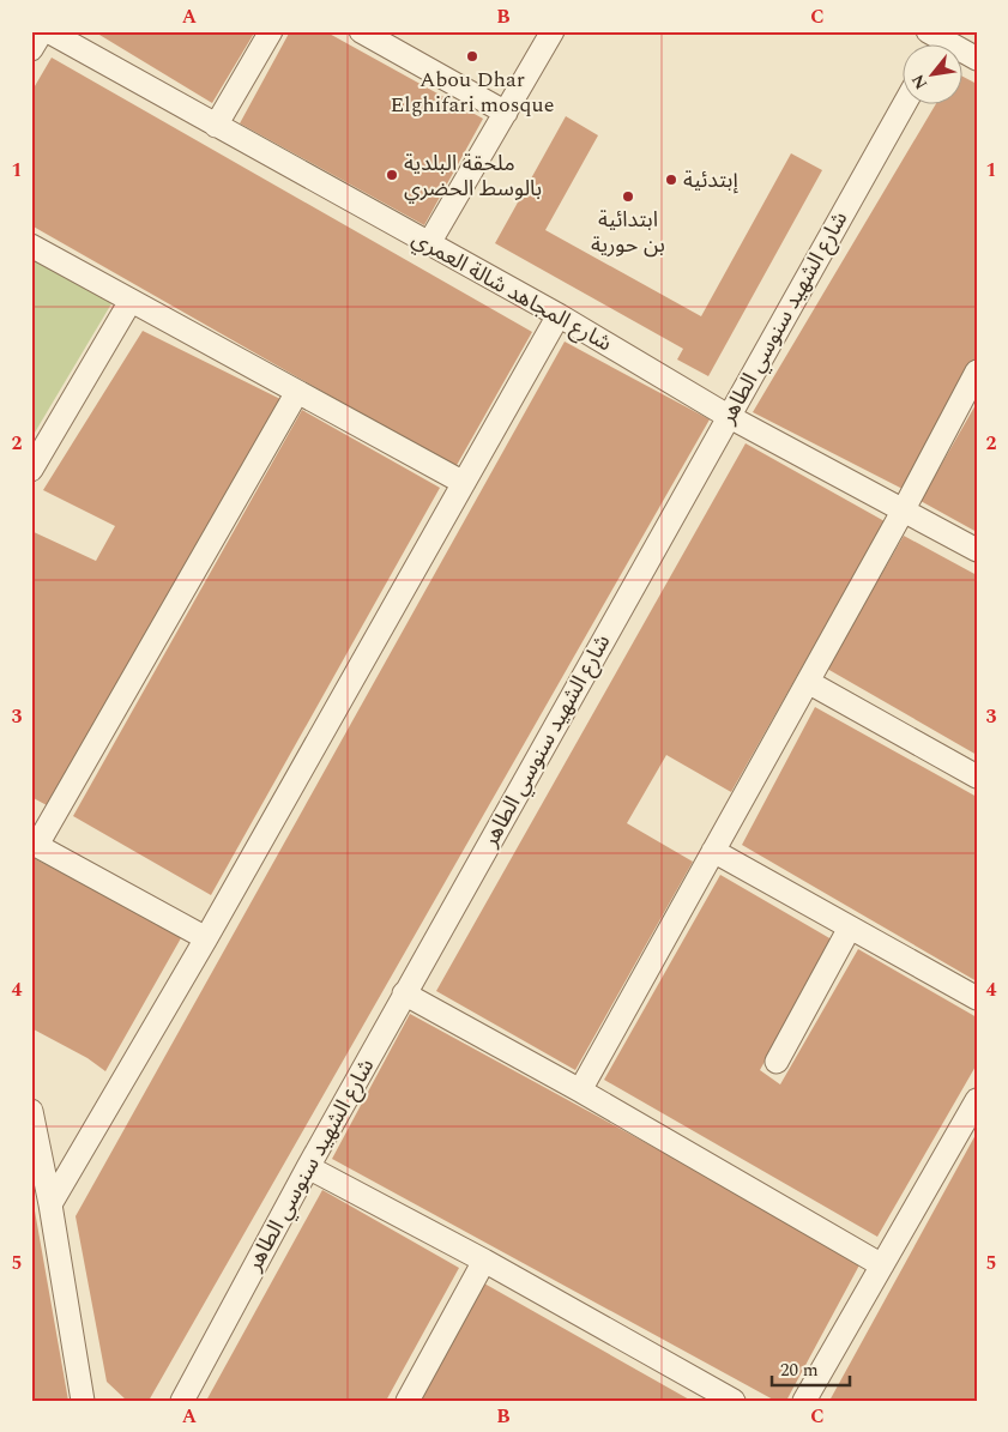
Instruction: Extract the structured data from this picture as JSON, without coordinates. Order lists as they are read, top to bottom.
{
  "streets": {
    "street": ["شارع المجاهد شالة العمري", "شارع الشهيد سنوسي الطاهر"]
  },
  "crossings": [
    ["شارع المجاهد شالة العمري", "شارع الشهيد سنوسي الطاهر"]
  ],
  "places": [
    "Abou Dhar Elghifari mosque",
    "ملحقة البلدية بالوسط الحضري",
    "إبتدئية",
    "ابتدائية بن حورية"
  ],
  "scale_bar": "20 m",
  "north": "bottom left",
  "grid": {
    "columns": ["A", "B", "C"],
    "rows": [
      "1",
      "2",
      "3",
      "4",
      "5"
    ]
  }
}
